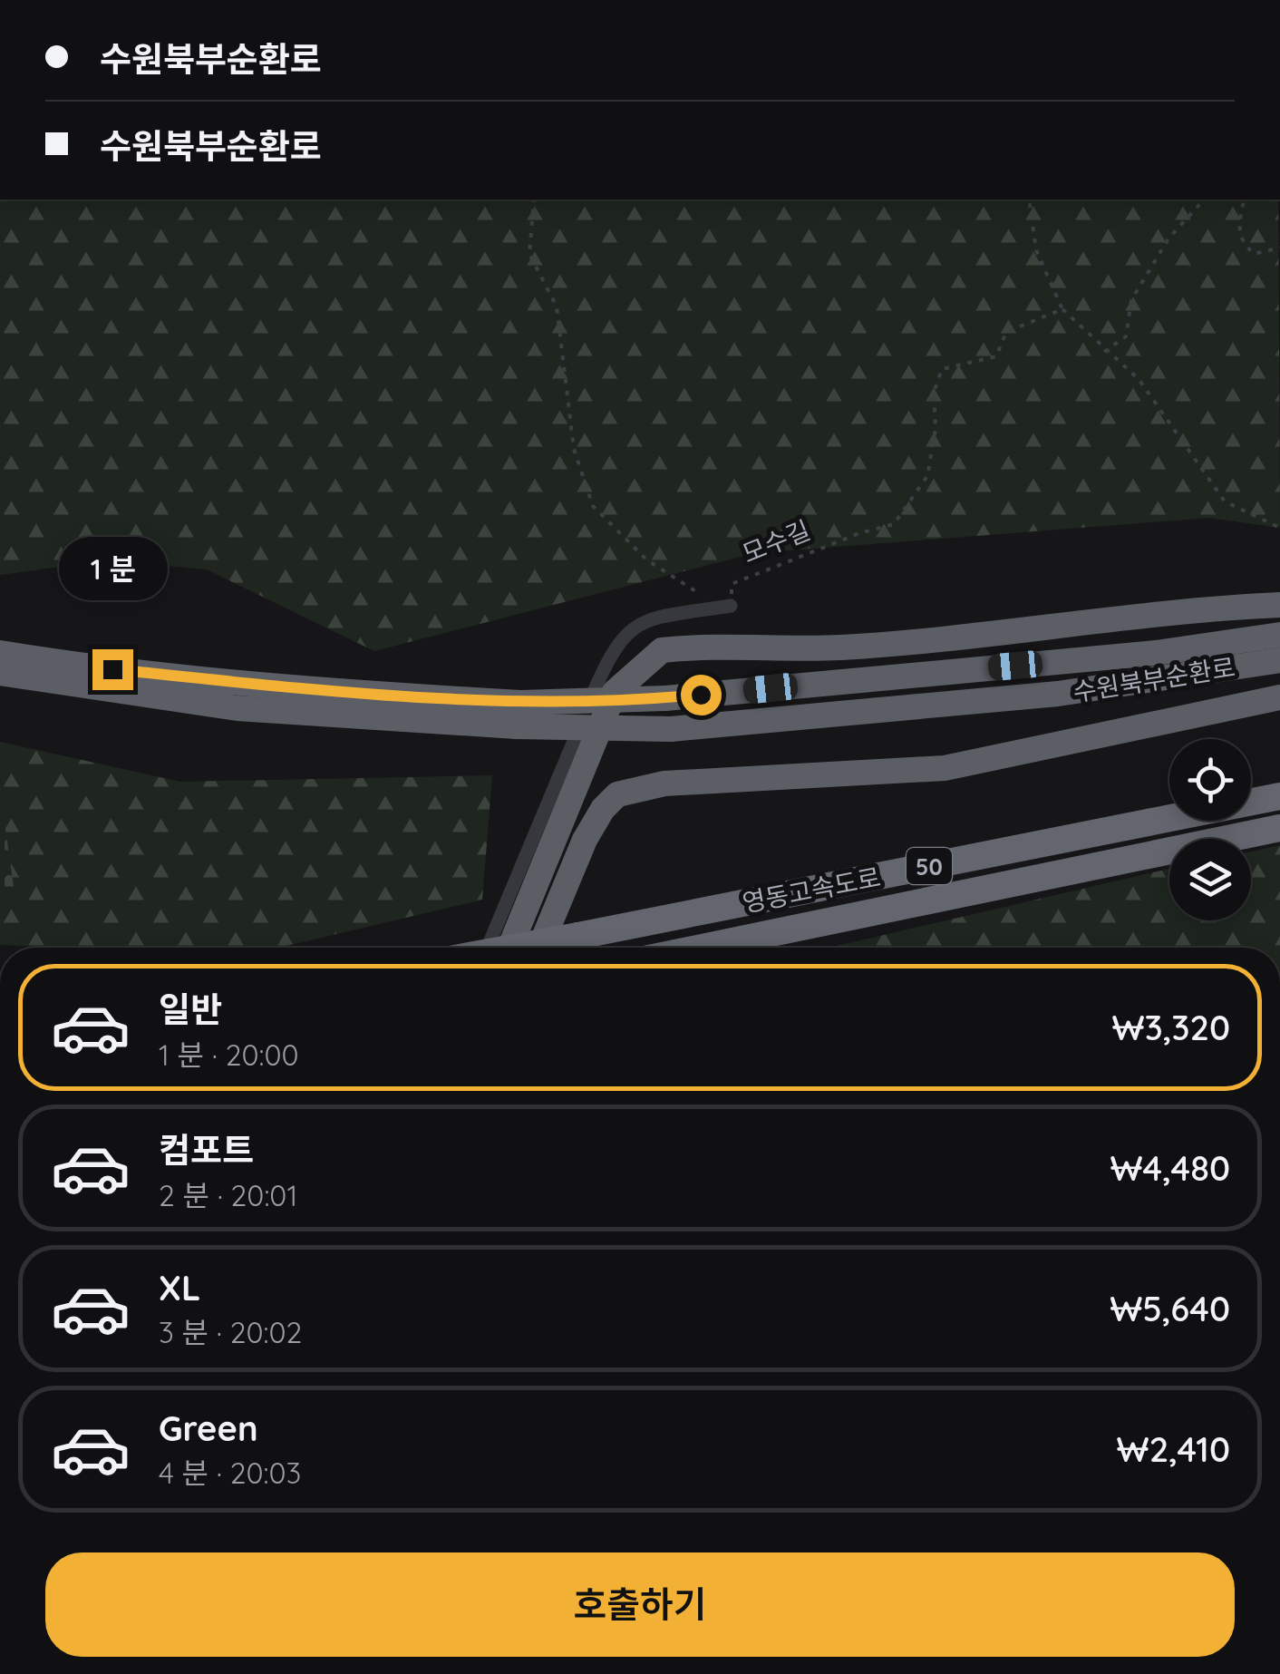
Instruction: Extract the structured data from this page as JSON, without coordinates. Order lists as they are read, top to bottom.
{
  "streets": {
    "highway": ["수원북부순환로", "50", "영동고속도로"],
    "path": ["모수길"]
  },
  "page": {
    "banner": ["수원북부순환로", "수원북부순환로"],
    "bubble": "1 분",
    "list": [
      {
        "name": "일반",
        "note": "1 분 · 20:00",
        "value": "₩3,320"
      },
      {
        "name": "컴포트",
        "note": "2 분 · 20:01",
        "value": "₩4,480"
      },
      {
        "name": "XL",
        "note": "3 분 · 20:02",
        "value": "₩5,640"
      },
      {
        "name": "Green",
        "note": "4 분 · 20:03",
        "value": "₩2,410"
      }
    ],
    "buttons": "호출하기"
  }
}
